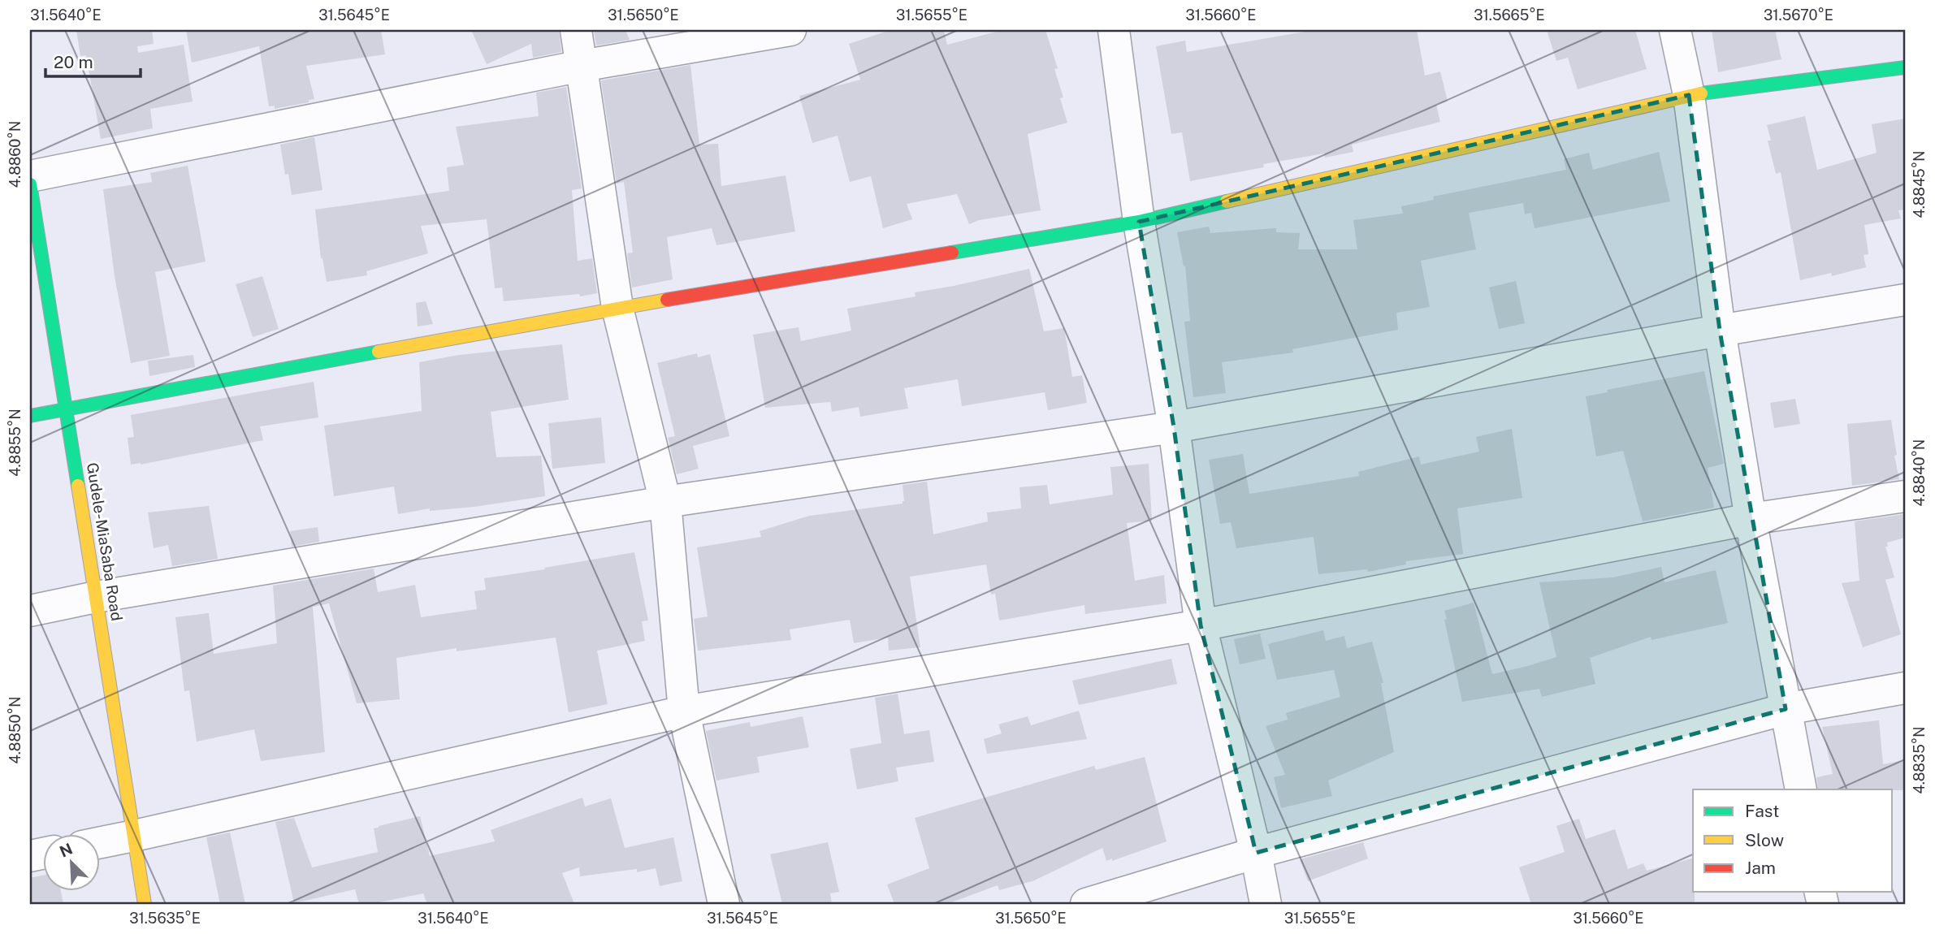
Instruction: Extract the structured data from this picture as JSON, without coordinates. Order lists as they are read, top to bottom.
{
  "streets": {
    "street": ["Gudele-MiaSaba Road"]
  },
  "legend": ["Fast", "Slow", "Jam"],
  "scale_bar": "20 m",
  "north": "top left",
  "coordinates": [
    "31.5640°E",
    "31.5645°E",
    "31.5650°E",
    "31.5655°E",
    "31.5660°E",
    "31.5665°E",
    "31.5670°E",
    "4.8860°N",
    "4.8845°N",
    "4.8855°N",
    "4.8840°N",
    "4.8850°N",
    "4.8835°N",
    "31.5635°E"
  ]
}
